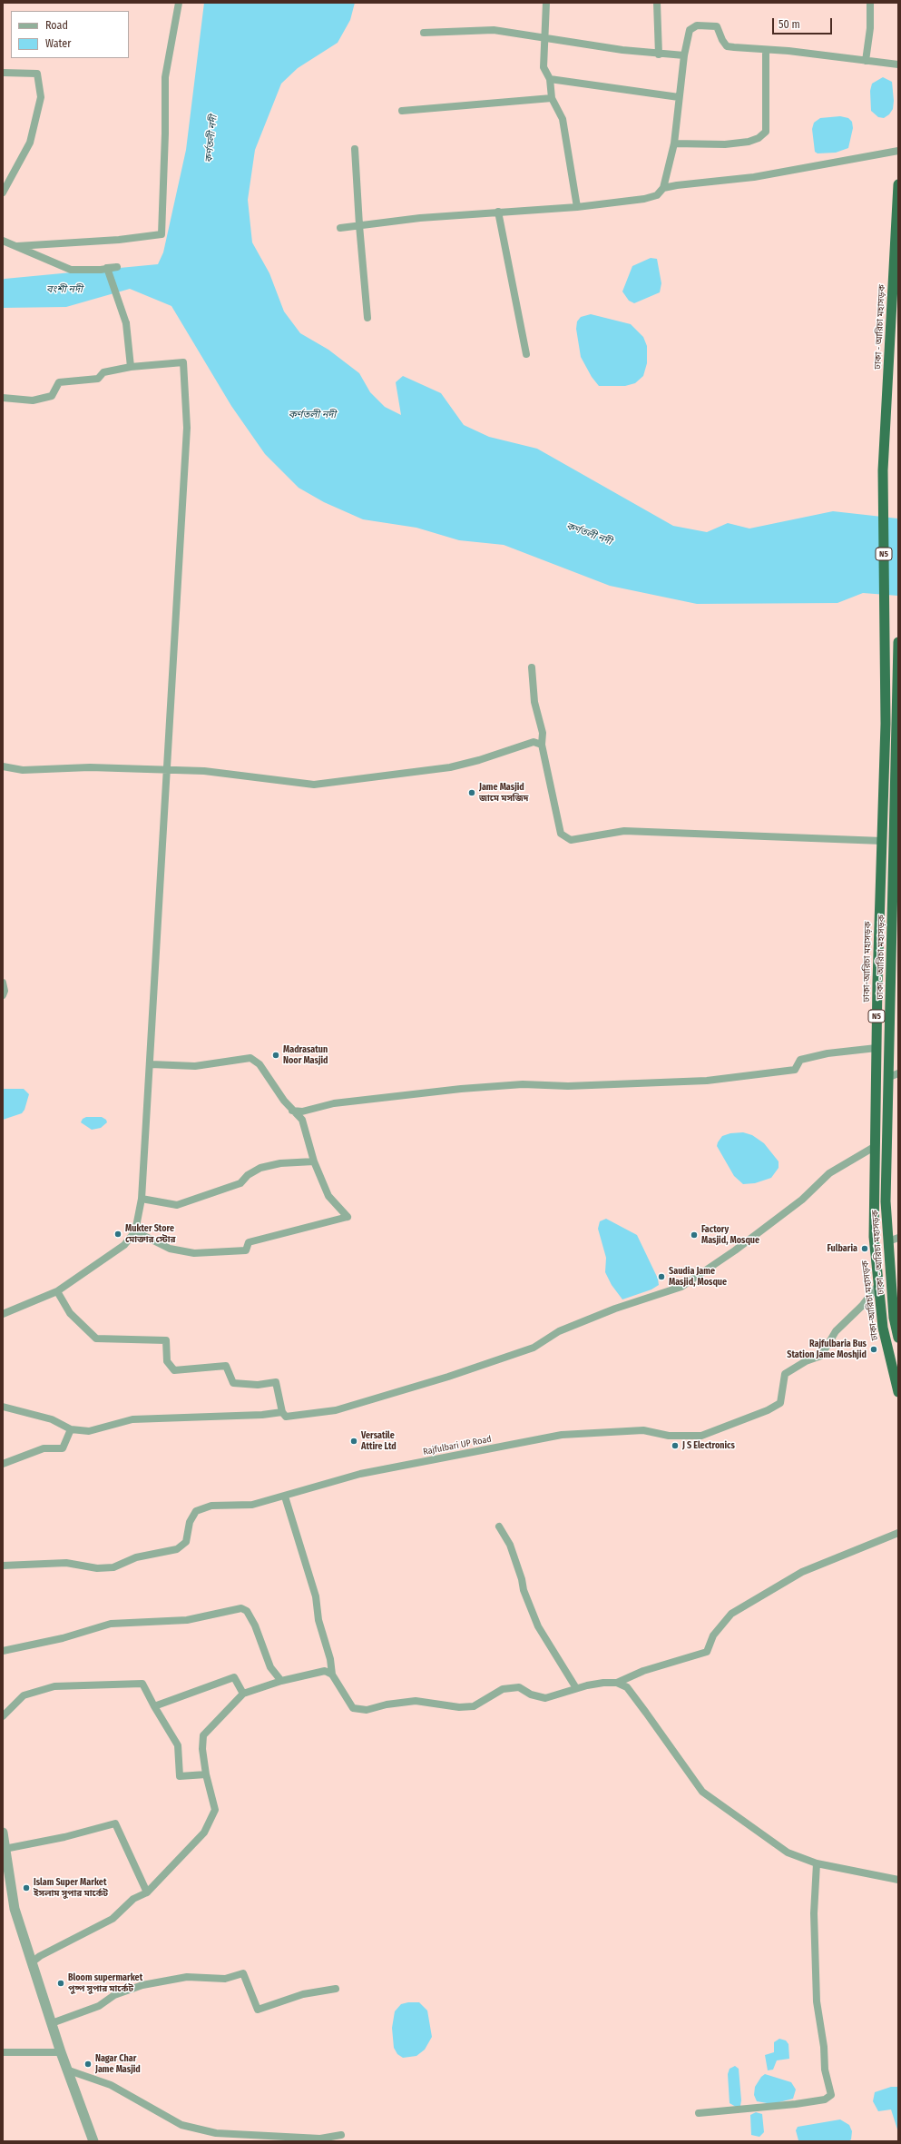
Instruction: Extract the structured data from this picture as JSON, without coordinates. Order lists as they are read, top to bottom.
{
  "streets": {
    "highway": ["ঢাকা - আরিচা মহাসড়ক", "N5", "ঢাকা-আরিচা মহাসড়ক"],
    "street": ["Rajfulbari UP Road"]
  },
  "crossings": [
    ["ঢাকা - আরিচা মহাসড়ক", "ঢাকা-আরিচা মহাসড়ক"],
    ["ঢাকা-আরিচা মহাসড়ক", "Rajfulbari UP Road"]
  ],
  "water": ["কর্ণতলী নদী", "বংশী নদী"],
  "places": [
    "Jame Masjid জামে মসজিদ",
    "Madrasatun Noor Masjid",
    "Mukter Store মোক্তার স্টোর",
    "Factory Masjid, Mosque",
    "Fulbaria",
    "Saudia Jame Masjid, Mosque",
    "Rajfulbaria Bus Station Jame Moshjid",
    "Versatile Attire Ltd",
    "J S Electronics",
    "Islam Super Market ইসলাম সুপার মার্কেট",
    "Bloom supermarket পুষ্প সুপার মার্কেট",
    "Nagar Char Jame Masjid"
  ],
  "legend": ["Road", "Water"],
  "scale_bar": "50 m"
}
